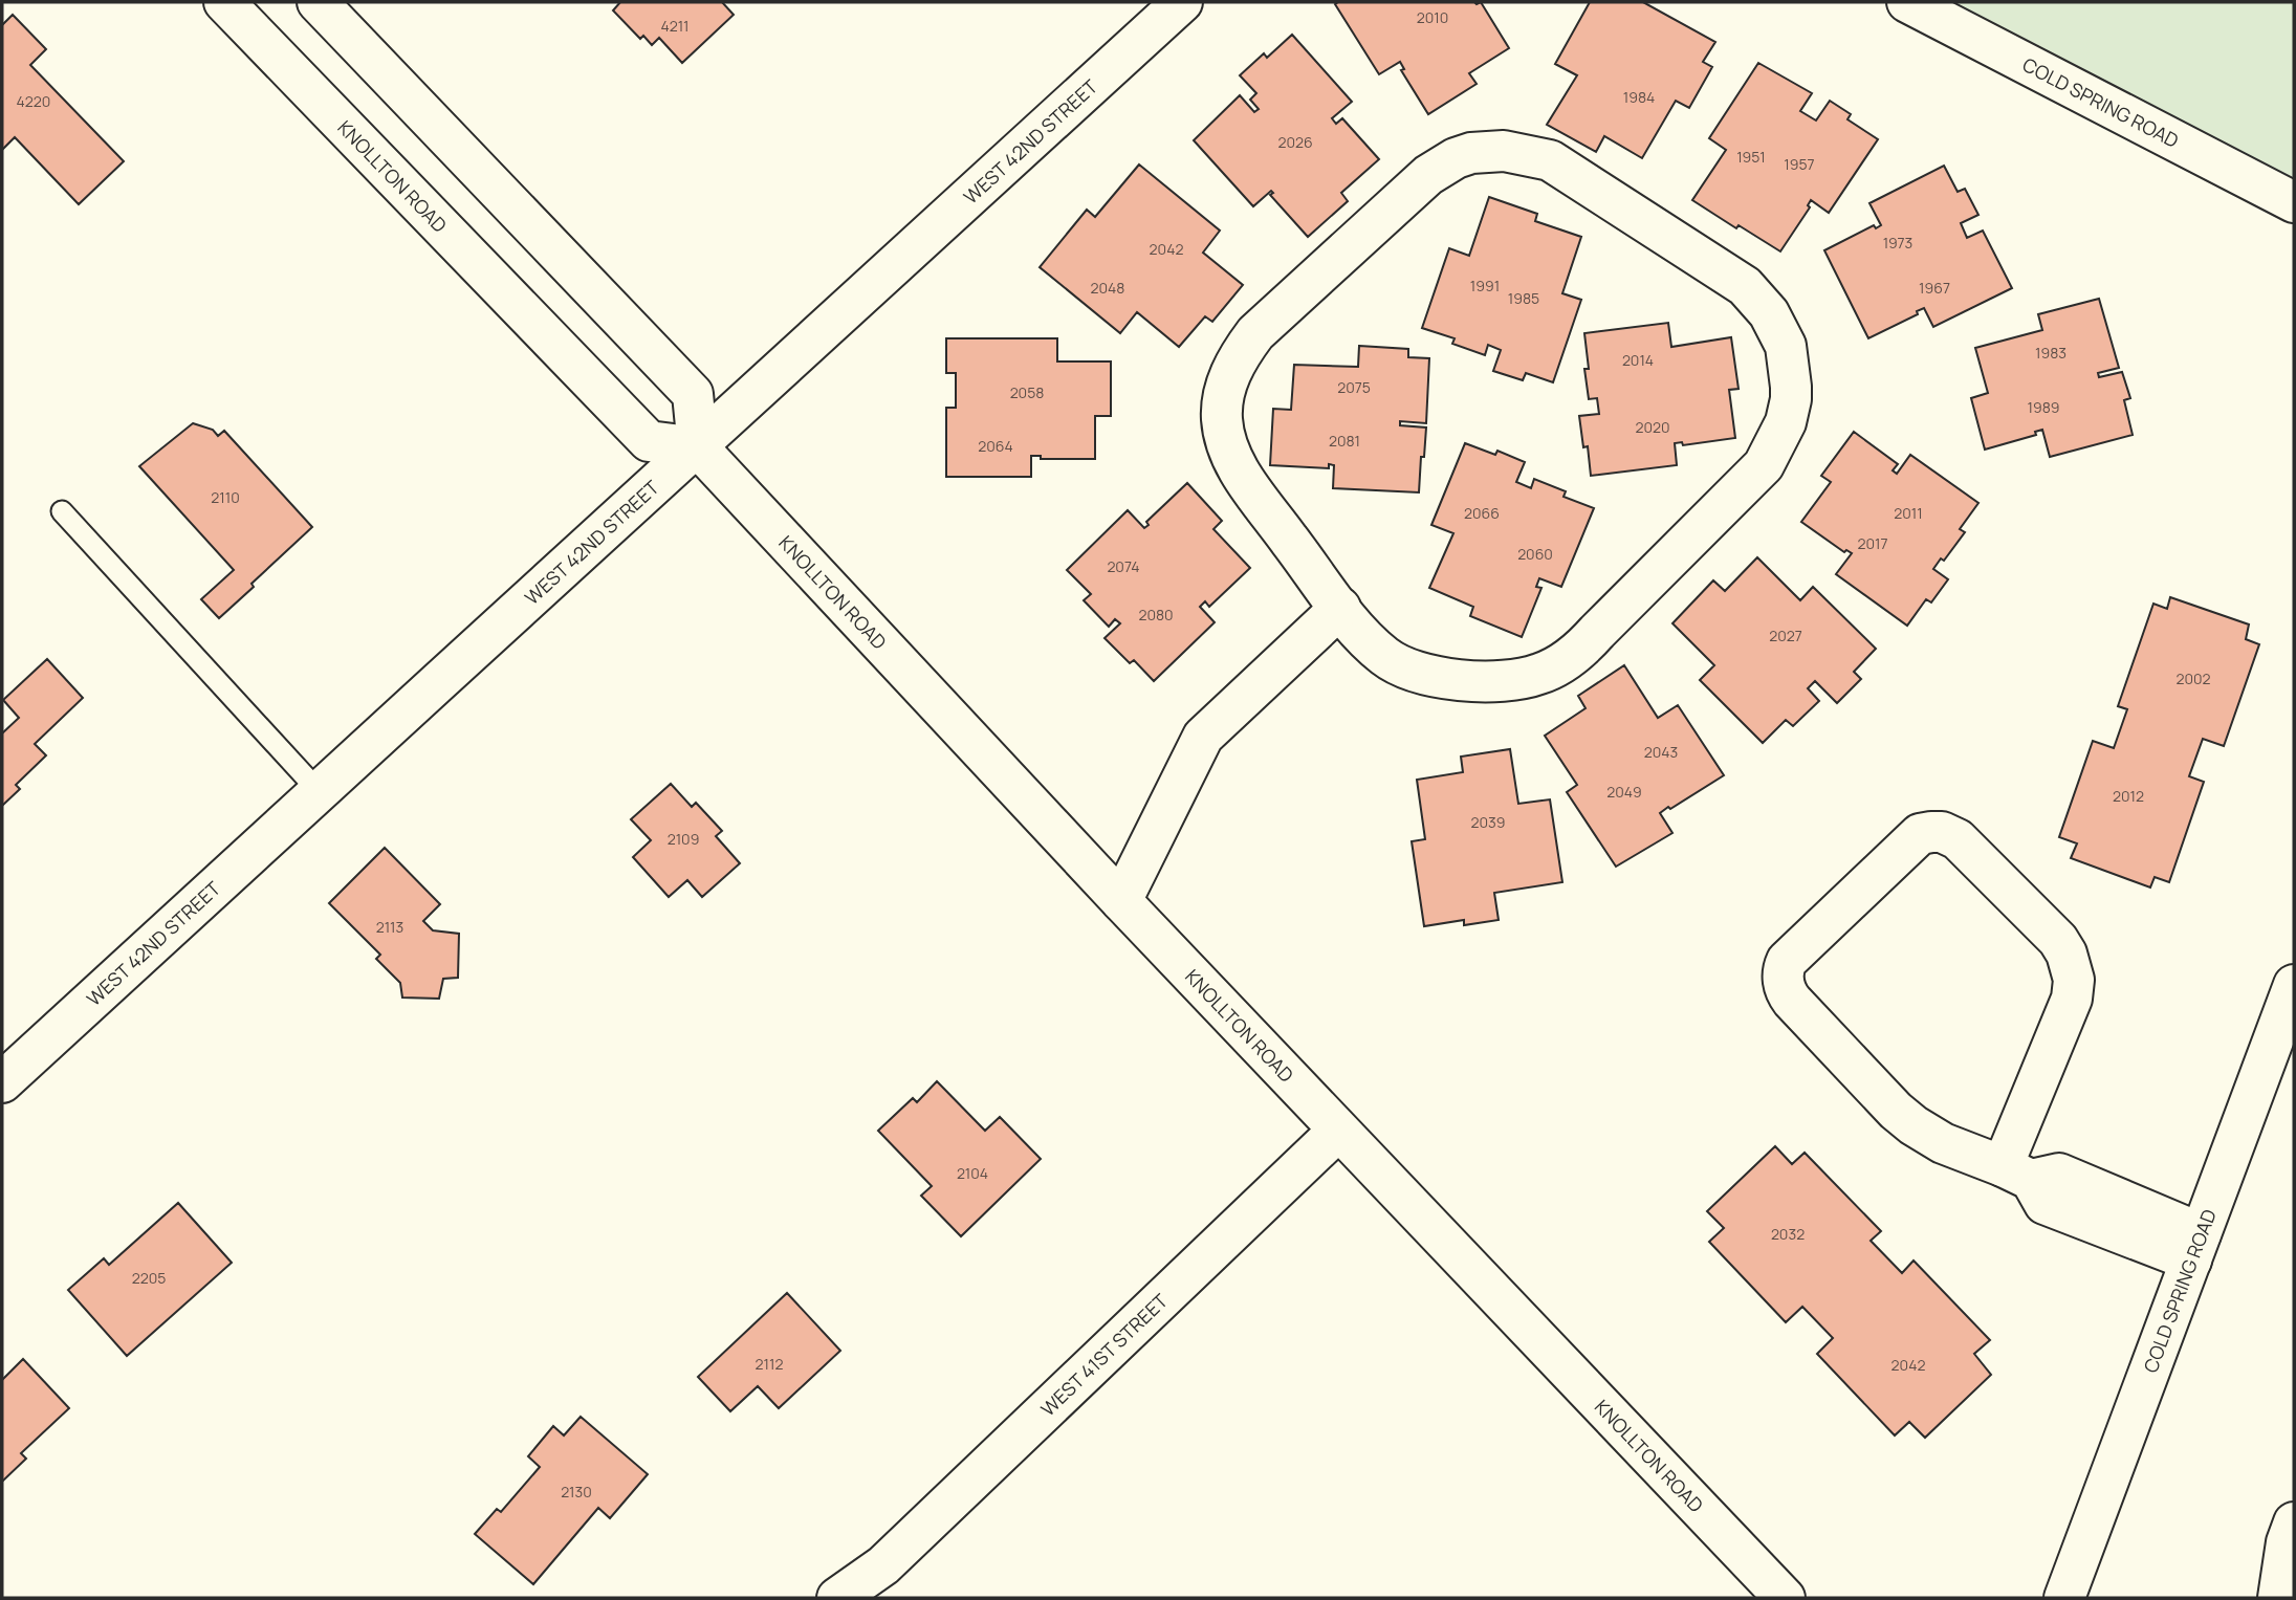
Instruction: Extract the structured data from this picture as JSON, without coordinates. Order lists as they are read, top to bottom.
{
  "streets": {
    "street": [
      "COLD SPRING ROAD",
      "WEST 42ND STREET",
      "KNOLLTON ROAD",
      "WEST 41ST STREET"
    ]
  },
  "crossings": [
    ["WEST 42ND STREET", "KNOLLTON ROAD"],
    ["KNOLLTON ROAD", "WEST 41ST STREET"]
  ],
  "house_numbers": [
    "2010",
    "4211",
    "1984",
    "4220",
    "2026",
    "1951",
    "1957",
    "1973",
    "2042",
    "1991",
    "2048",
    "1967",
    "1985",
    "1983",
    "2014",
    "2075",
    "2058",
    "1989",
    "2020",
    "2081",
    "2064",
    "2110",
    "2066",
    "2011",
    "2017",
    "2060",
    "2074",
    "2080",
    "2027",
    "2002",
    "2043",
    "2049",
    "2012",
    "2039",
    "2109",
    "2113",
    "2104",
    "2032",
    "2205",
    "2112",
    "2042",
    "2130"
  ]
}
